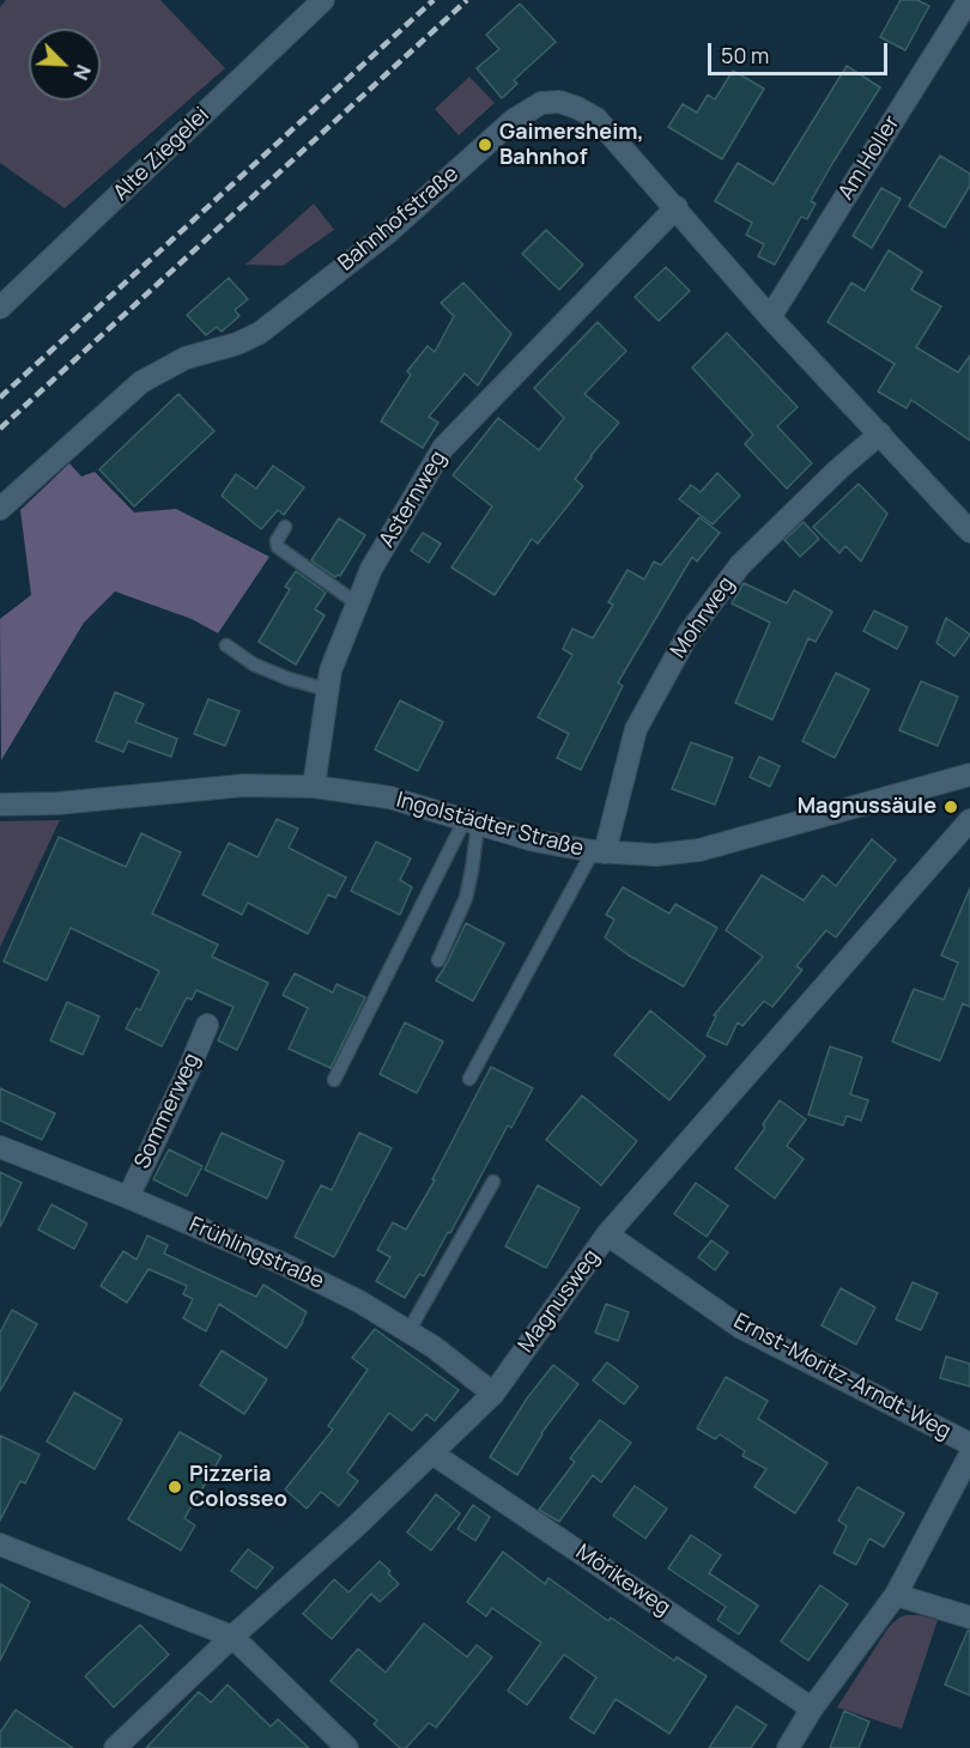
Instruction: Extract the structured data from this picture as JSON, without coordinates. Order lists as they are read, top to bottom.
{
  "streets": {
    "street": [
      "Alte Ziegelei",
      "Am Holler",
      "Bahnhofstraße",
      "Asternweg",
      "Mohrweg",
      "Ingolstädter Straße",
      "Sommerweg",
      "Frühlingstraße",
      "Magnusweg",
      "Ernst-Moritz-Arndt-Weg",
      "Mörikeweg"
    ]
  },
  "crossings": [
    ["Am Holler", "Bahnhofstraße"],
    ["Bahnhofstraße", "Asternweg"],
    ["Bahnhofstraße", "Mohrweg"],
    ["Asternweg", "Ingolstädter Straße"],
    ["Mohrweg", "Ingolstädter Straße"],
    ["Sommerweg", "Frühlingstraße"],
    ["Frühlingstraße", "Magnusweg"],
    ["Magnusweg", "Ernst-Moritz-Arndt-Weg"],
    ["Magnusweg", "Mörikeweg"]
  ],
  "places": ["Gaimersheim, Bahnhof", "Magnussäule", "Pizzeria Colosseo"],
  "scale_bar": "50 m",
  "north": "bottom right"
}
